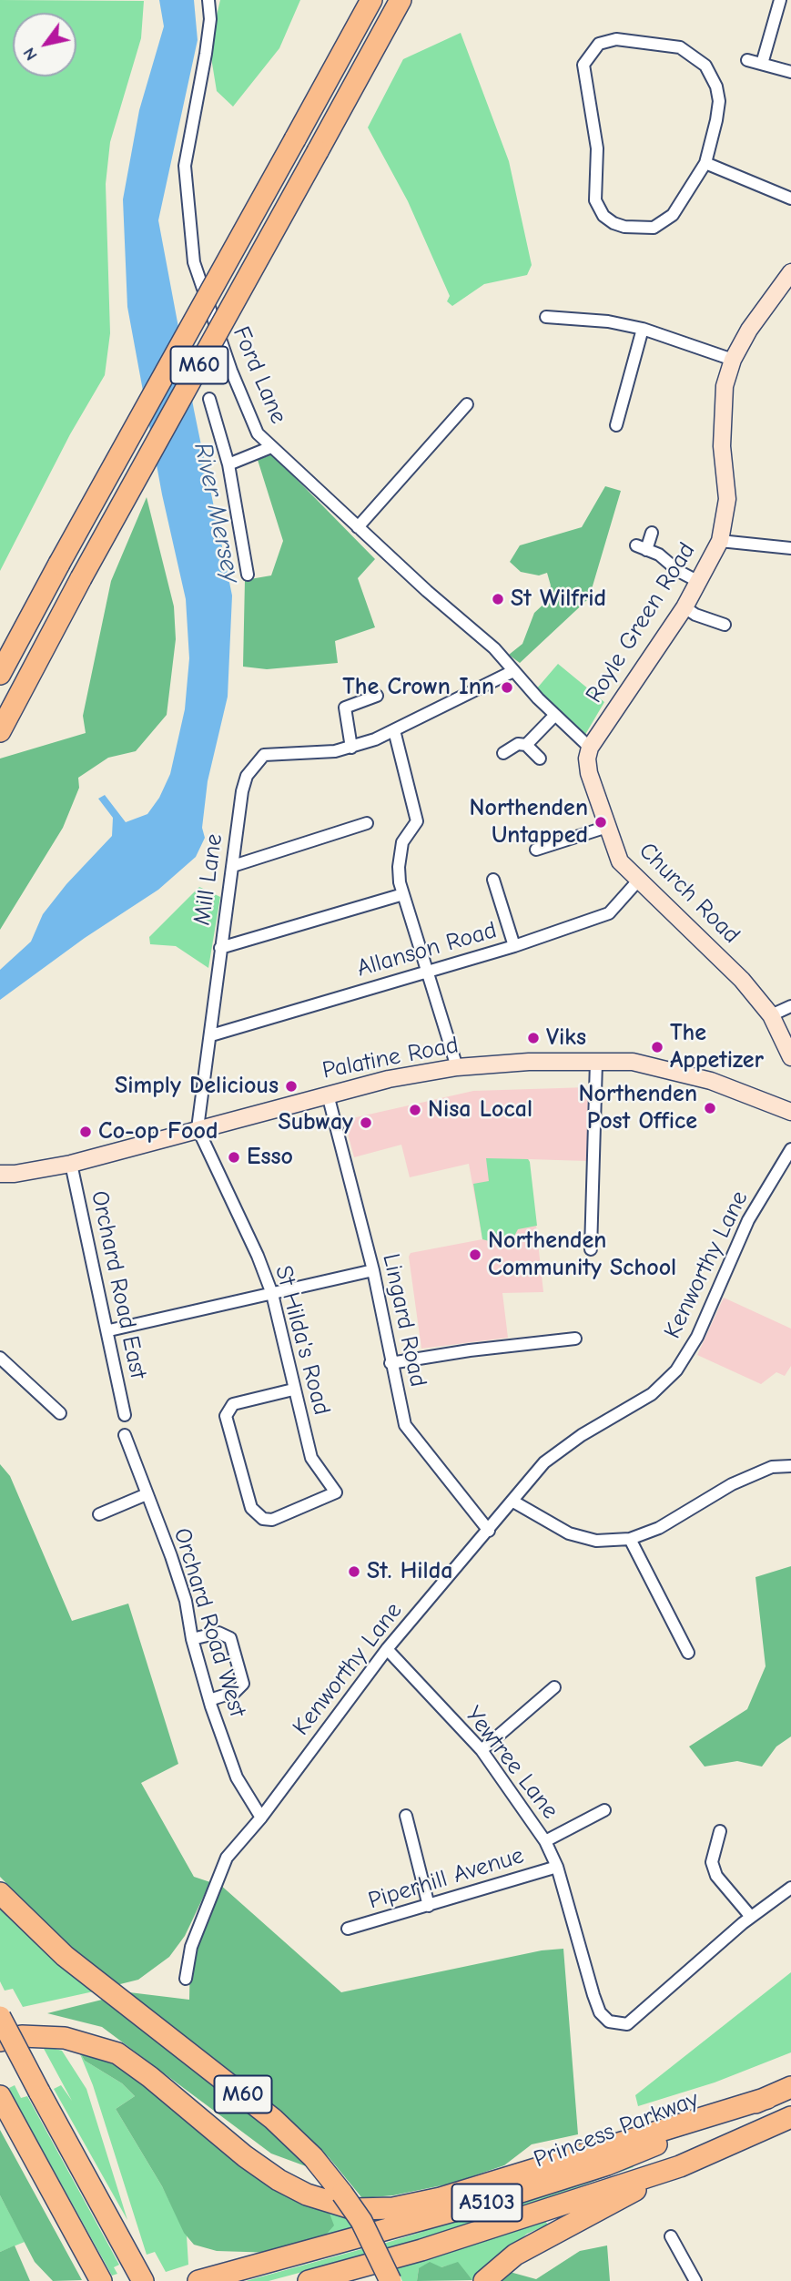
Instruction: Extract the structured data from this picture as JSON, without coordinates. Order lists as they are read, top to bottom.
{
  "streets": {
    "highway": ["M60", "Princess Parkway", "A5103"],
    "main road": ["Royle Green Road", "Church Road", "Palatine Road"],
    "street": [
      "Ford Lane",
      "Mill Lane",
      "Allanson Road",
      "Kenworthy Lane",
      "Orchard Road East",
      "Lingard Road",
      "St Hilda's Road",
      "Orchard Road West",
      "Yewtree Lane",
      "Piperhill Avenue"
    ]
  },
  "crossings": [
    ["Ford Lane", "Royle Green Road"],
    ["Ford Lane", "Mill Lane"],
    ["Ford Lane", "Church Road"],
    ["Royle Green Road", "Church Road"],
    ["Mill Lane", "Allanson Road"],
    ["Mill Lane", "Palatine Road"],
    ["Mill Lane", "St Hilda's Road"],
    ["Church Road", "Allanson Road"],
    ["Palatine Road", "Orchard Road East"],
    ["Palatine Road", "Lingard Road"],
    ["Palatine Road", "St Hilda's Road"],
    ["Kenworthy Lane", "Lingard Road"],
    ["Kenworthy Lane", "Orchard Road West"],
    ["Kenworthy Lane", "Yewtree Lane"],
    ["Yewtree Lane", "Piperhill Avenue"]
  ],
  "water": ["River Mersey"],
  "places": [
    "St Wilfrid",
    "The Crown Inn",
    "Northenden Untapped",
    "Viks",
    "The Appetizer",
    "Simply Delicious",
    "Northenden Post Office",
    "Nisa Local",
    "Subway",
    "Co-op Food",
    "Esso",
    "Northenden Community School",
    "St. Hilda"
  ],
  "north": "bottom left"
}
